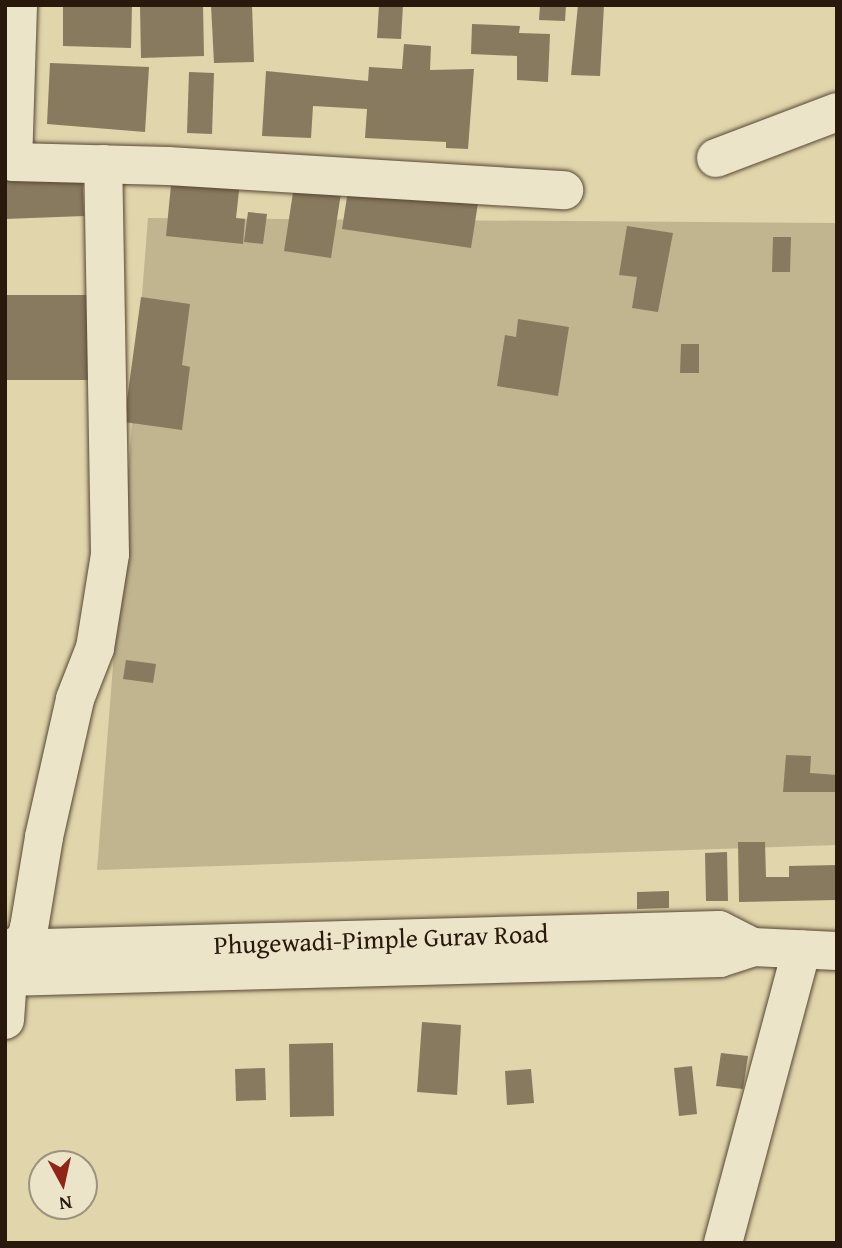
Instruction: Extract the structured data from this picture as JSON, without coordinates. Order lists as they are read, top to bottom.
{
  "streets": {
    "street": ["Phugewadi-Pimple Gurav Road"]
  },
  "north": "bottom"
}
